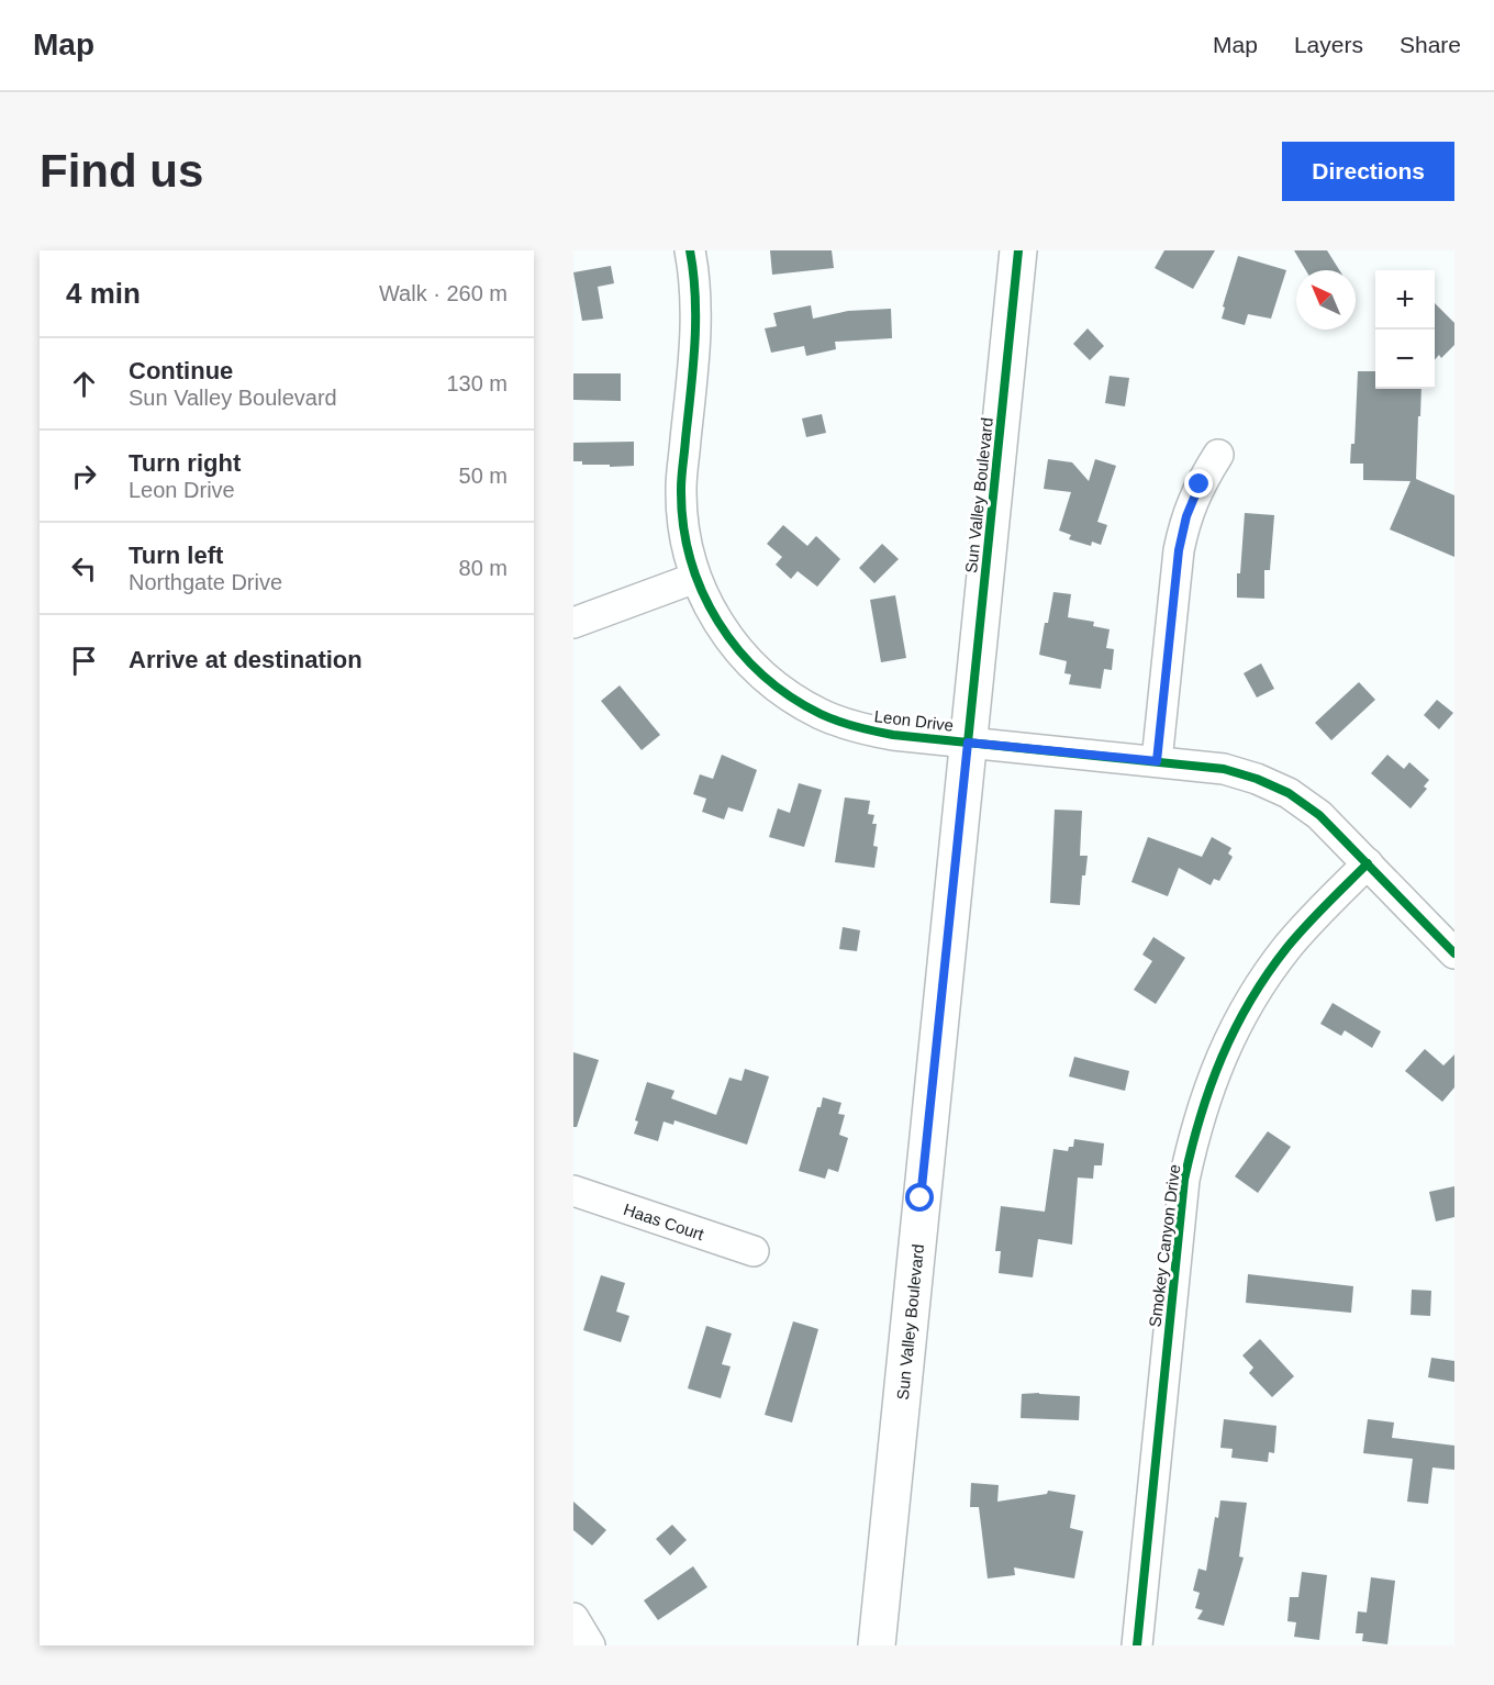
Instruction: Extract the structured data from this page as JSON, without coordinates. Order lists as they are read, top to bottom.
{
  "streets": {
    "main road": ["Sun Valley Boulevard"],
    "street": ["Leon Drive", "Haas Court", "Smokey Canyon Drive"]
  },
  "crossings": [
    ["Sun Valley Boulevard", "Leon Drive"],
    ["Leon Drive", "Smokey Canyon Drive"]
  ],
  "north": "top left",
  "page": {
    "header": "Map",
    "nav": ["Map", "Layers", "Share"],
    "buttons": "Directions",
    "title": "Find us",
    "heading": ["4 min", "Walk · 260 m"],
    "map_buttons": ["+", "−"],
    "list": [
      ["Continue", "Sun Valley Boulevard", "130 m"],
      ["Turn right", "Leon Drive", "50 m"],
      ["Turn left", "Northgate Drive", "80 m"],
      "Arrive at destination"
    ]
  }
}
